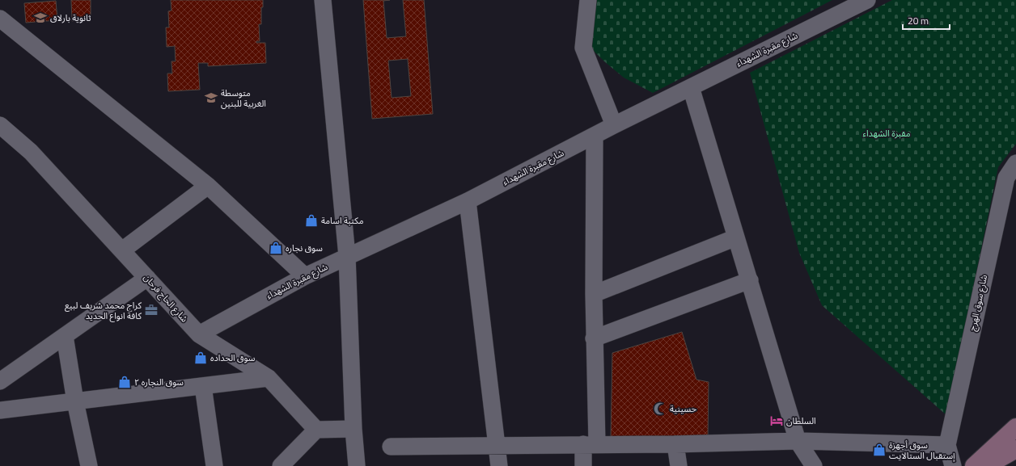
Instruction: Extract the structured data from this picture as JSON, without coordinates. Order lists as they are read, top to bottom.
{
  "streets": {
    "street": ["شارع مقبرة الشهداء", "شارع الحاج فرحان", "شارع سوق الهرج"]
  },
  "crossings": [
    ["شارع مقبرة الشهداء", "شارع الحاج فرحان"]
  ],
  "parks": ["مقبرة الشهداء"],
  "places": {
    "school or university": ["ثانوية بارلاق", "متوسطة الغربية للبنين"],
    "shop": [
      "مكتبة اسامة",
      "سوق نجاره",
      "سوق الحداده",
      "سوق النجاره ٢",
      "سوق أجهزة إستقبال الستالايت"
    ],
    "office": ["كراج محمد شريف لبيع كافة انواع الحديد"],
    "mosque": ["حسينية"],
    "hotel": ["السلطان"]
  },
  "scale_bar": "20 m"
}
